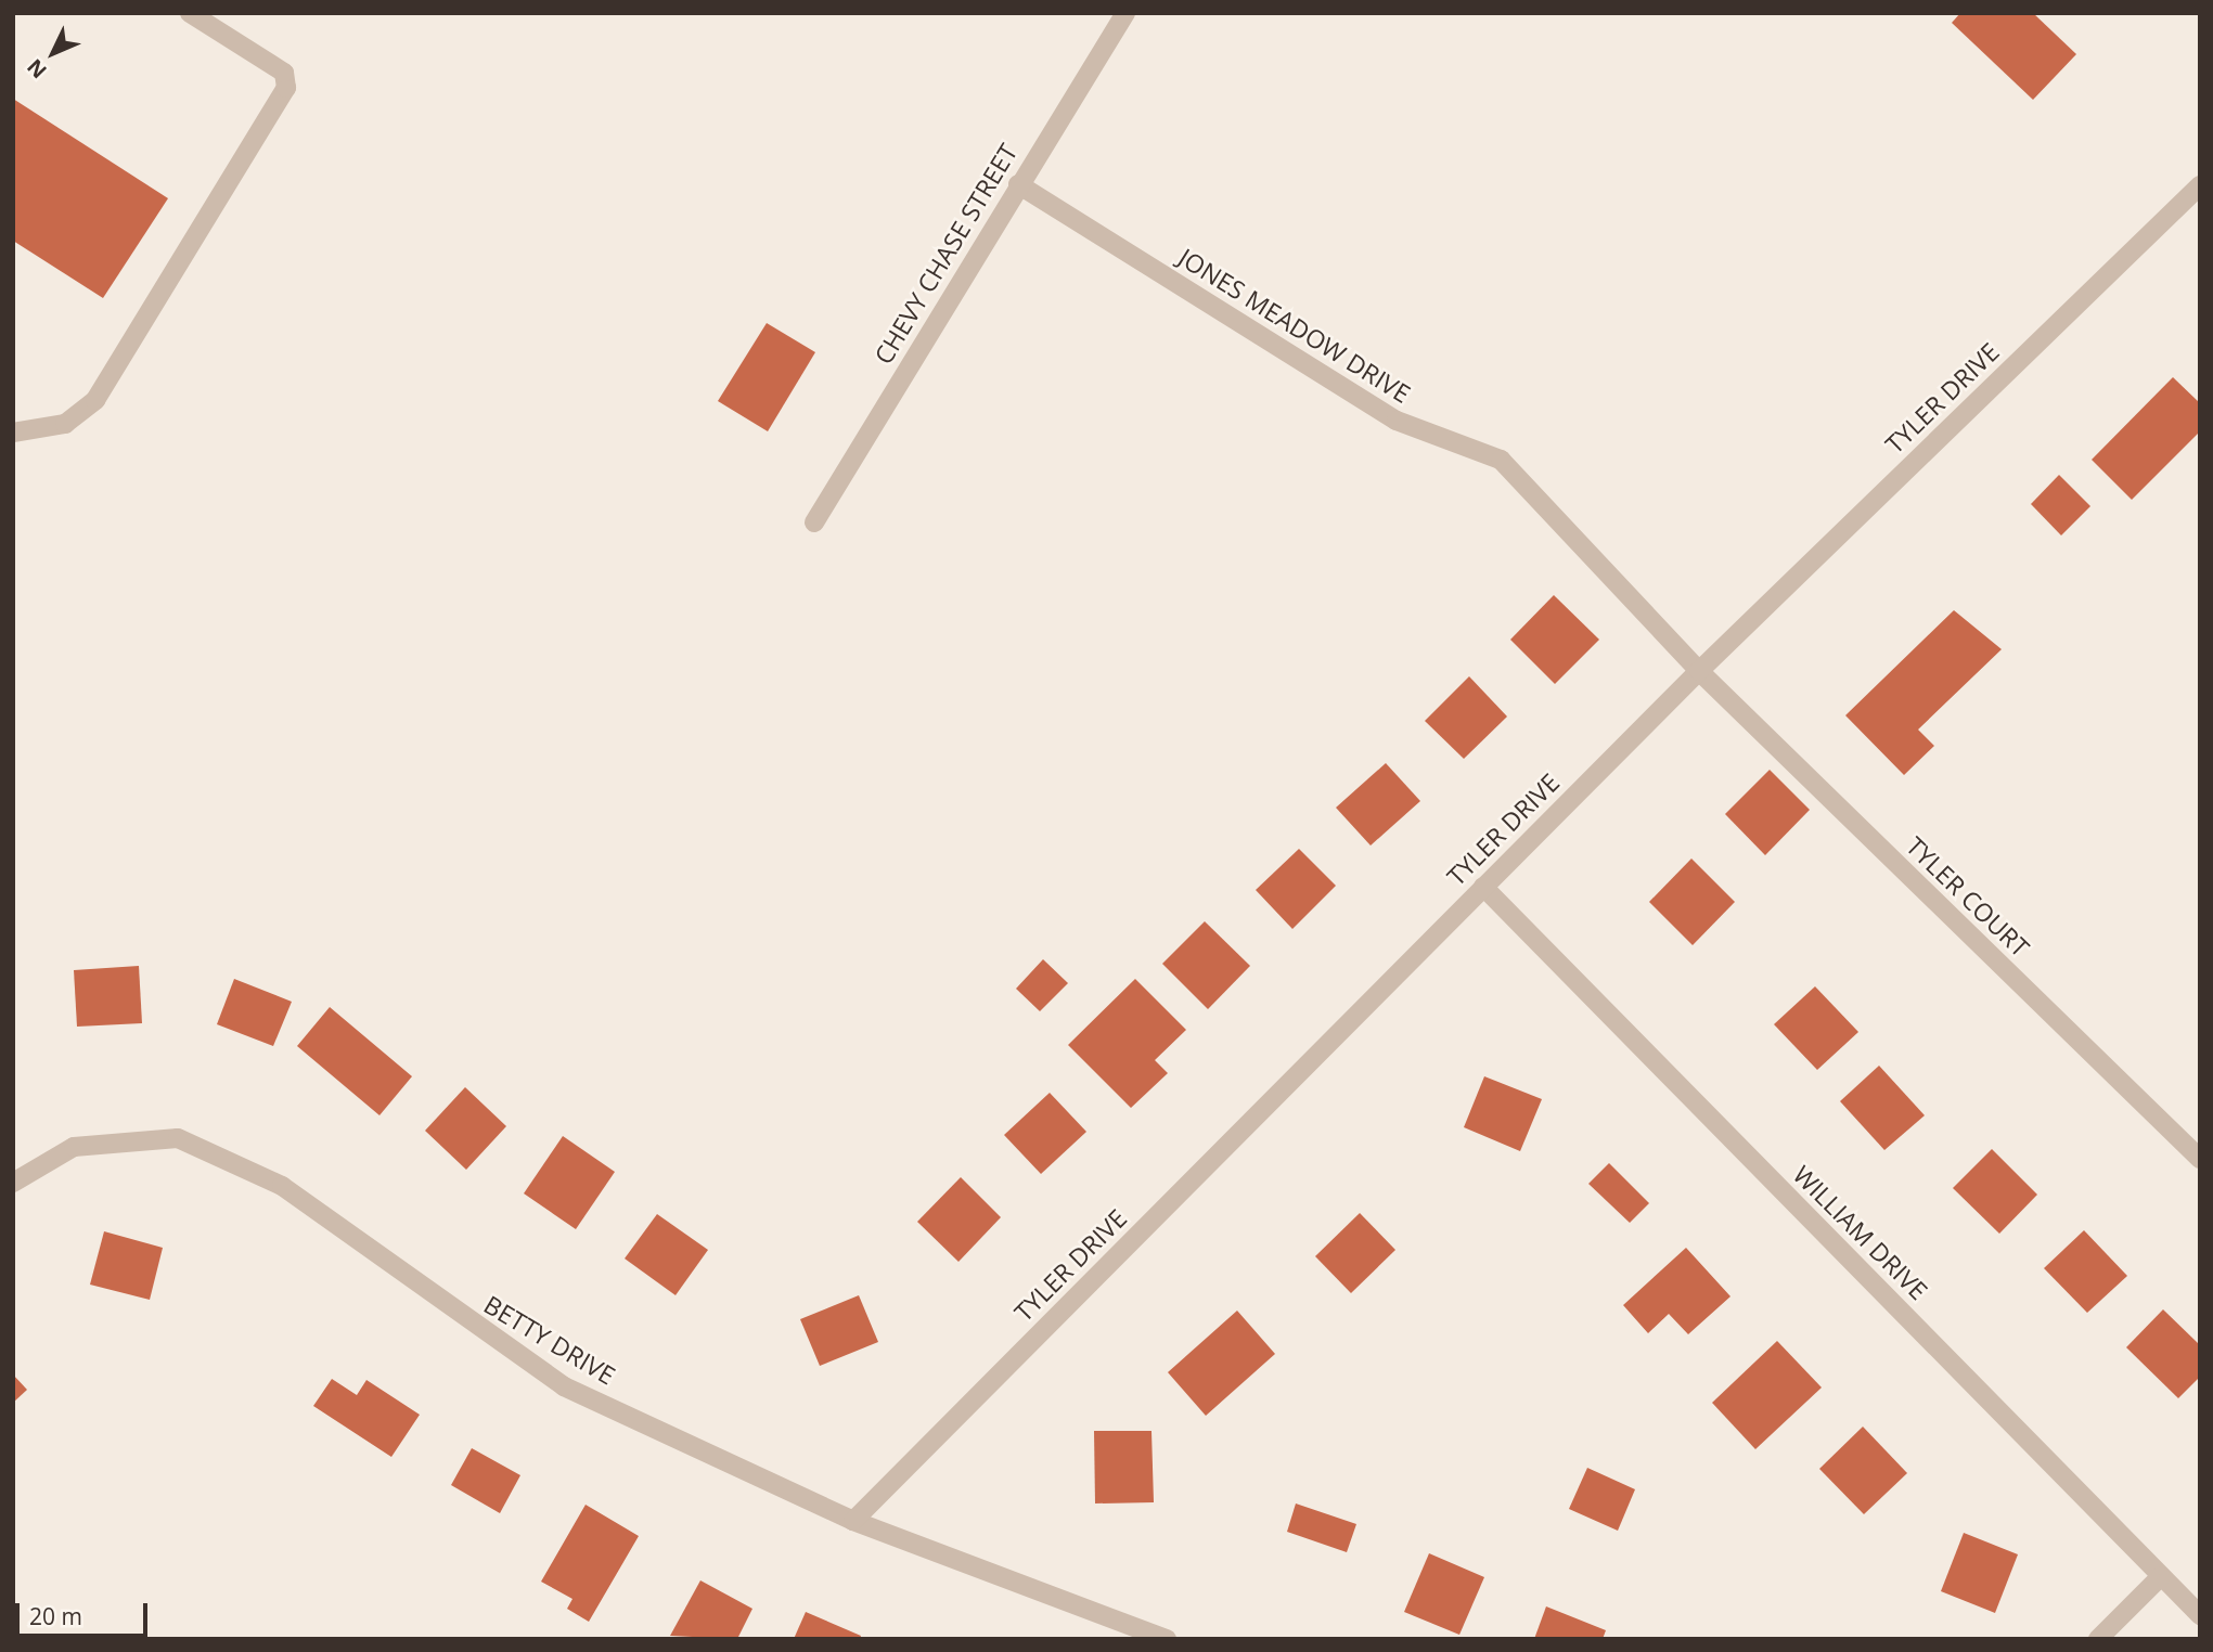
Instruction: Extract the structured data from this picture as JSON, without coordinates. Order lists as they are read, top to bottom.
{
  "streets": {
    "street": [
      "CHEVY CHASE STREET",
      "JONES MEADOW DRIVE",
      "TYLER DRIVE",
      "TYLER COURT",
      "WILLIAM DRIVE",
      "BETTY DRIVE"
    ]
  },
  "crossings": [
    ["CHEVY CHASE STREET", "JONES MEADOW DRIVE"],
    ["JONES MEADOW DRIVE", "TYLER DRIVE"],
    ["JONES MEADOW DRIVE", "TYLER COURT"],
    ["TYLER DRIVE", "TYLER COURT"],
    ["TYLER DRIVE", "WILLIAM DRIVE"],
    ["TYLER DRIVE", "BETTY DRIVE"]
  ],
  "scale_bar": "20 m",
  "north": "bottom left"
}
